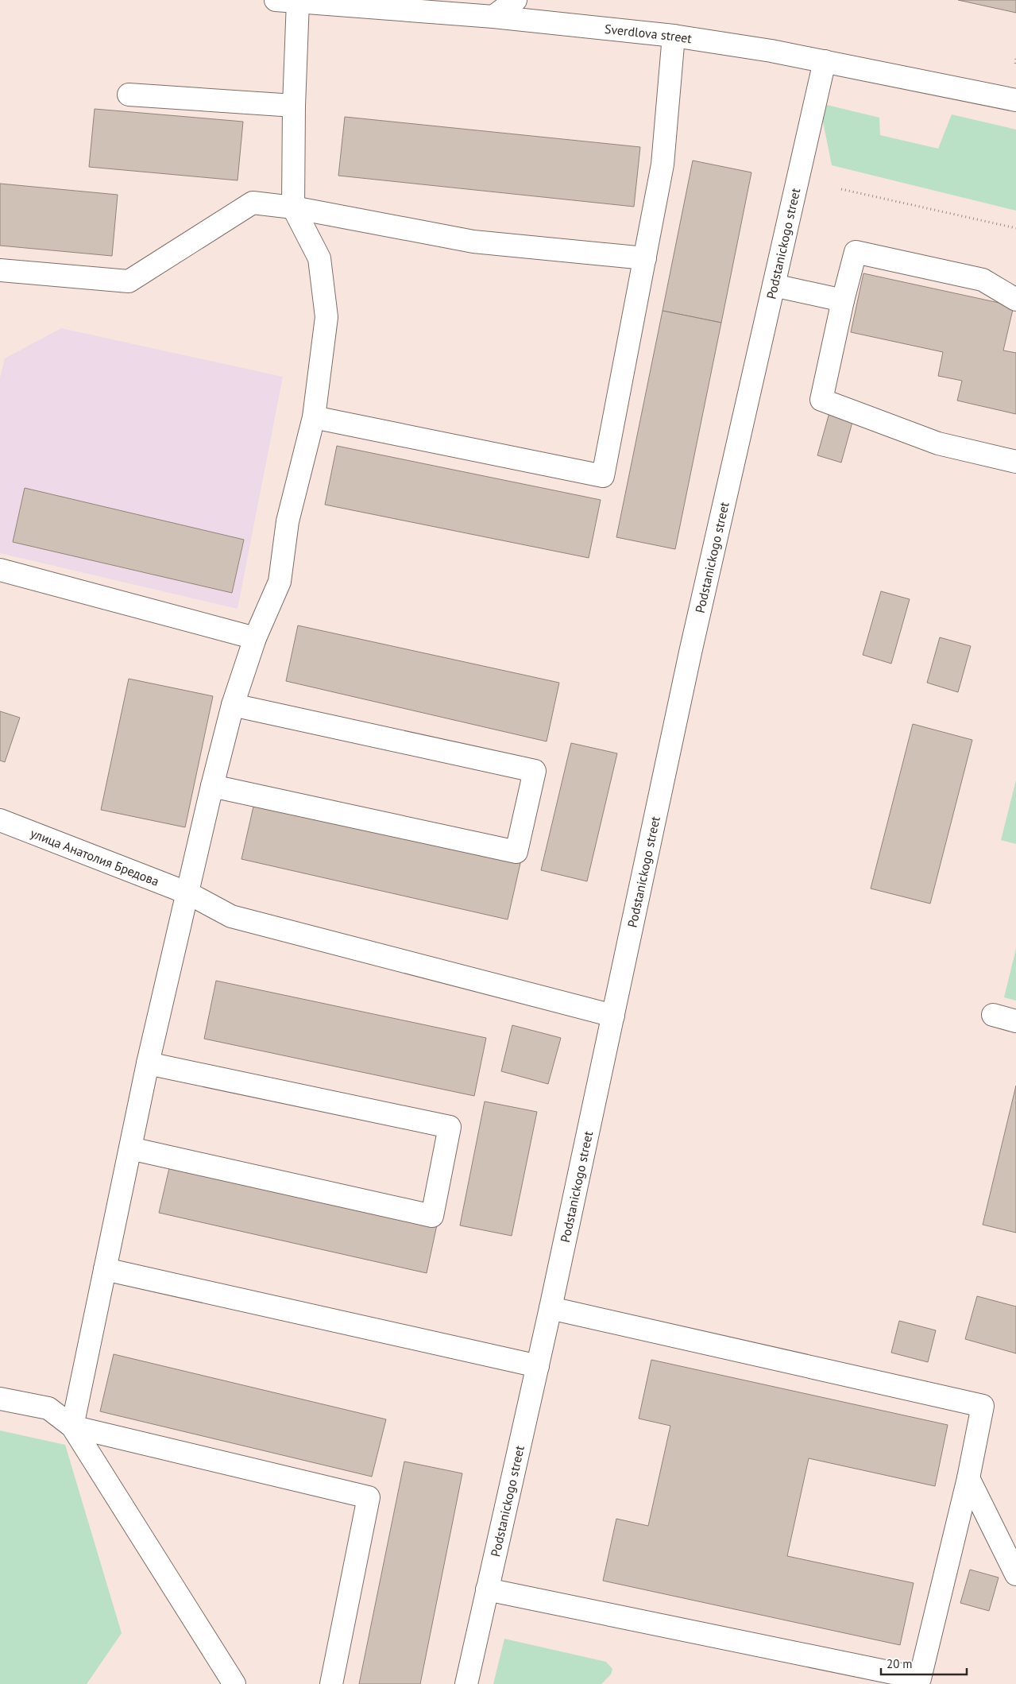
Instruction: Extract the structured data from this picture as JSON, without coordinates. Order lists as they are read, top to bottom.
{
  "streets": {
    "street": ["Sverdlova street", "Podstanickogo street", "улица Анатолия Бредова"]
  },
  "crossings": [
    ["Sverdlova street", "Podstanickogo street"],
    ["Podstanickogo street", "улица Анатолия Бредова"]
  ],
  "scale_bar": "20 m"
}
